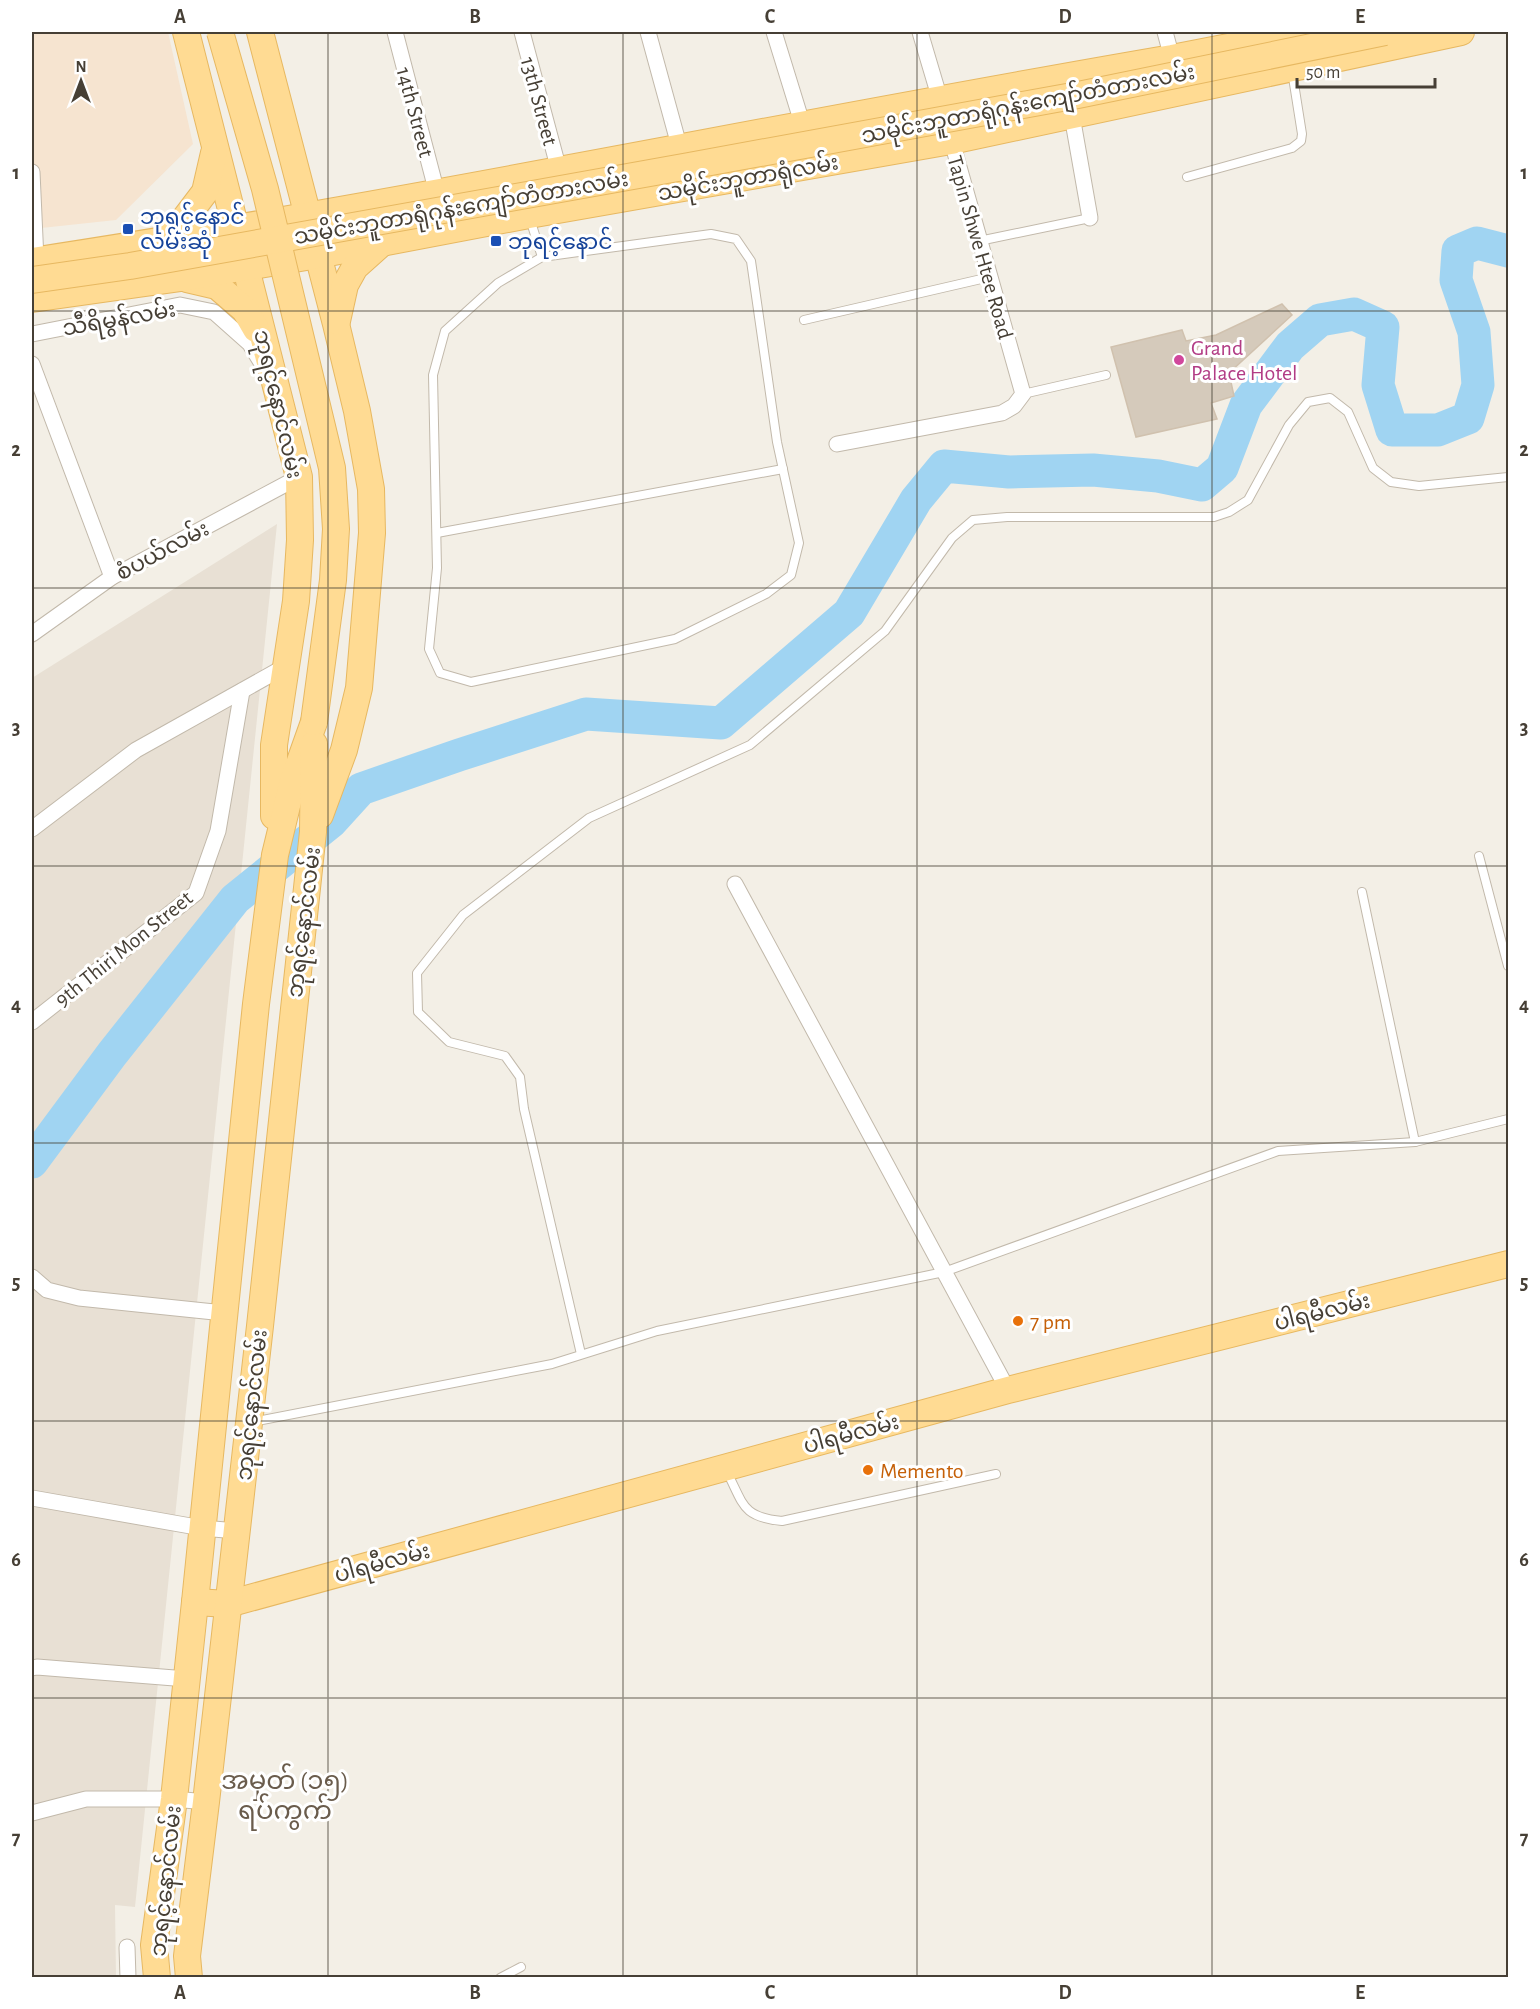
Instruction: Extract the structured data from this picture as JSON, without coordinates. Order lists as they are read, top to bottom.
{
  "streets": {
    "main road": [
      "သမိုင်းဘူတာရုံဂုန်းကျော်တံတားလမ်း",
      "သမိုင်းဘူတာရုံလမ်း",
      "ဘုရင့်နောင်လမ်း",
      "ပါရမီလမ်း"
    ],
    "street": [
      "13th Street",
      "14th Street",
      "Tapin Shwe Htee Road",
      "သီရိမွန်လမ်း",
      "စံပယ်လမ်း",
      "9th Thiri Mon Street"
    ]
  },
  "crossings": [
    ["13th Street", "သမိုင်းဘူတာရုံလမ်း"],
    ["သမိုင်းဘူတာရုံဂုန်းကျော်တံတားလမ်း", "သမိုင်းဘူတာရုံလမ်း"],
    ["14th Street", "သမိုင်းဘူတာရုံလမ်း"],
    ["သမိုင်းဘူတာရုံလမ်း", "Tapin Shwe Htee Road"],
    ["သမိုင်းဘူတာရုံလမ်း", "ဘုရင့်နောင်လမ်း"],
    ["သီရိမွန်လမ်း", "ဘုရင့်နောင်လမ်း"],
    ["ဘုရင့်နောင်လမ်း", "စံပယ်လမ်း"],
    ["ဘုရင့်နောင်လမ်း", "ပါရမီလမ်း"]
  ],
  "districts": ["အမှတ် (၁၅) ရပ်ကွက်"],
  "places": {
    "transit": ["ဘုရင့်နောင် လမ်းဆုံ", "ဘုရင့်နောင်"],
    "other": ["Grand Palace Hotel", "7 pm", "Memento"]
  },
  "scale_bar": "50 m",
  "north": "top",
  "grid": {
    "columns": [
      "A",
      "B",
      "C",
      "D",
      "E"
    ],
    "rows": [
      "1",
      "2",
      "3",
      "4",
      "5",
      "6",
      "7"
    ]
  }
}
